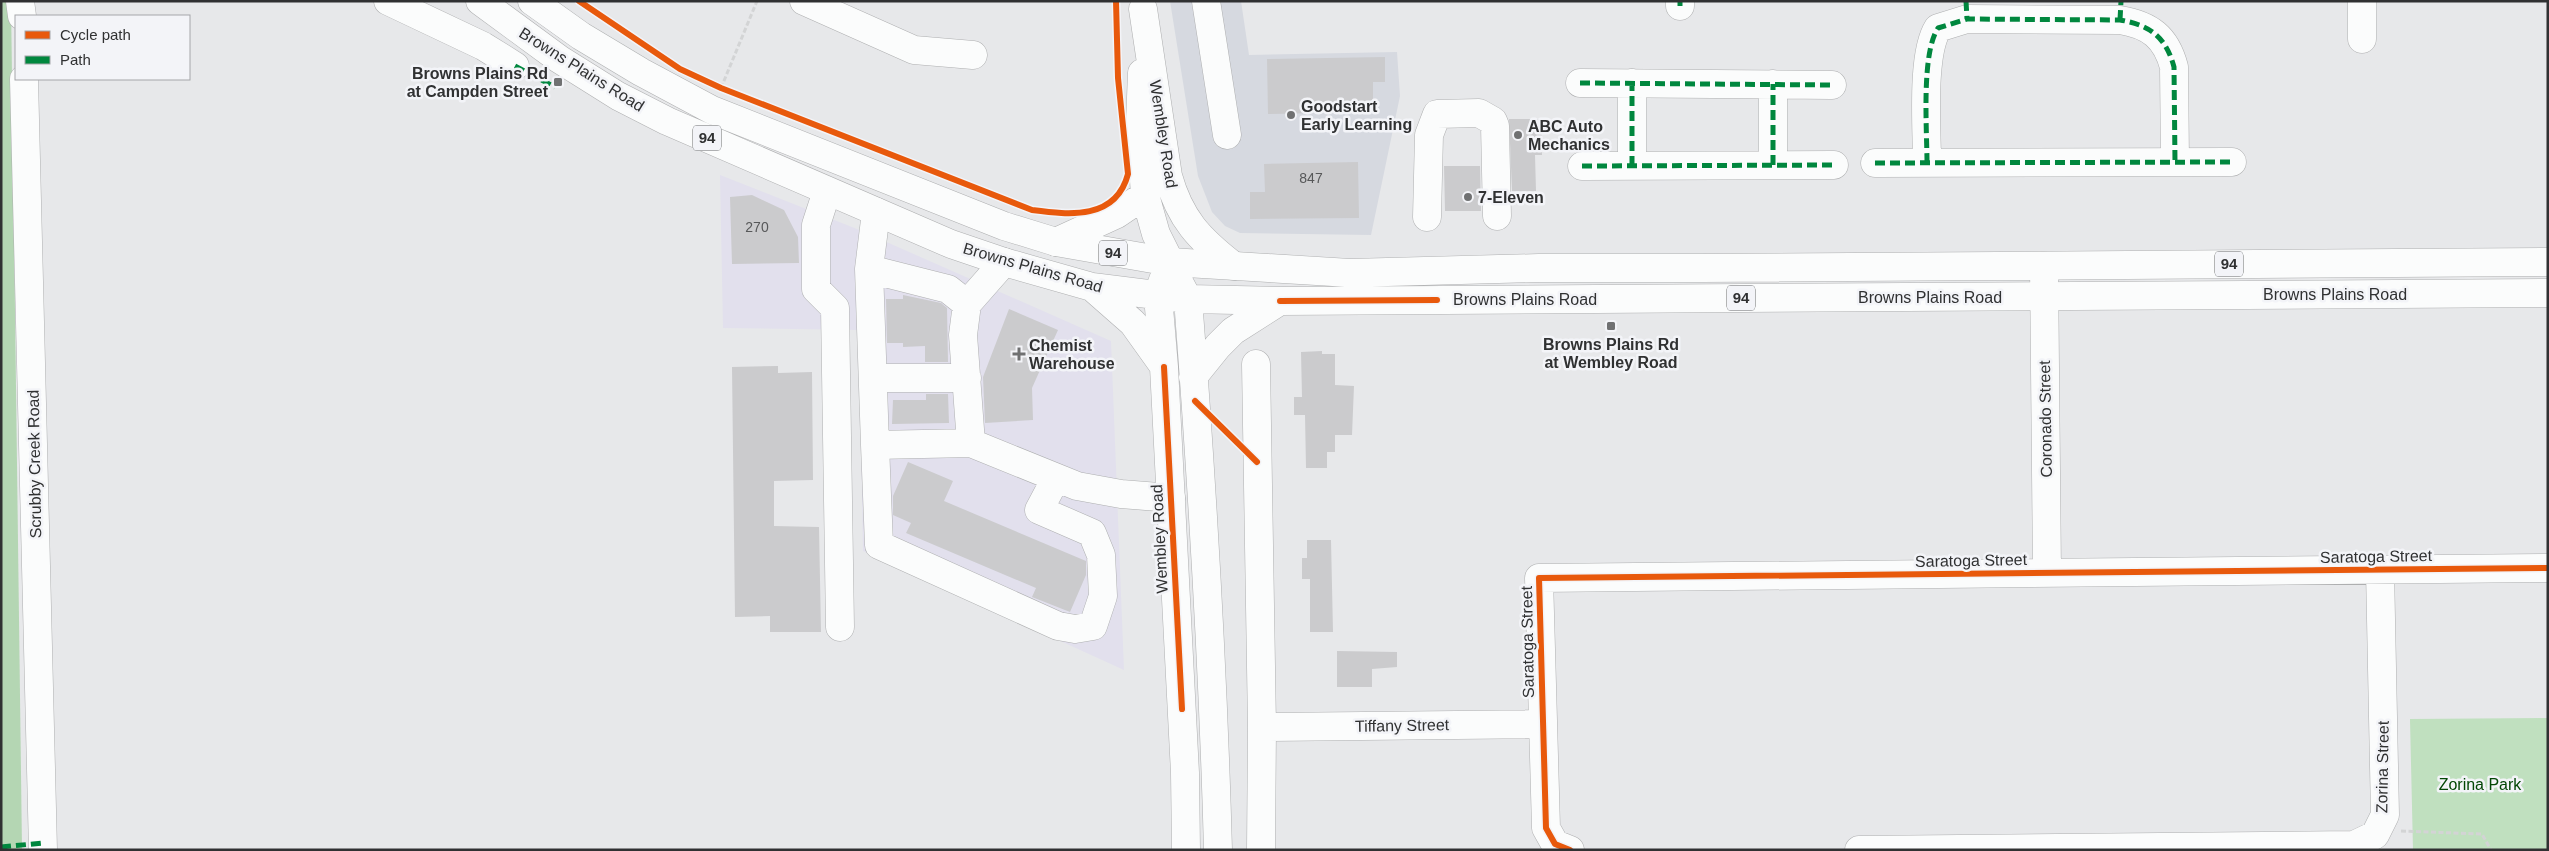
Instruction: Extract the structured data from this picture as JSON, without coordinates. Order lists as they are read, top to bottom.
{
  "streets": {
    "street": [
      "Browns Plains Road",
      "Wembley Road",
      "94",
      "Coronado Street",
      "Scrubby Creek Road",
      "Saratoga Street",
      "Tiffany Street",
      "Zorina Street"
    ]
  },
  "crossings": [
    ["Browns Plains Road", "Wembley Road"],
    ["Browns Plains Road", "Coronado Street"],
    ["Coronado Street", "Saratoga Street"],
    ["Saratoga Street", "Tiffany Street"],
    ["Saratoga Street", "Zorina Street"]
  ],
  "parks": ["Zorina Park"],
  "places": {
    "transit": ["Browns Plains Rd at Campden Street", "Browns Plains Rd at Wembley Road"],
    "other": ["Goodstart Early Learning", "ABC Auto Mechanics", "7-Eleven"],
    "health": ["Chemist Warehouse"]
  },
  "house_numbers": ["847", "270"],
  "legend": ["Cycle path", "Path"]
}
